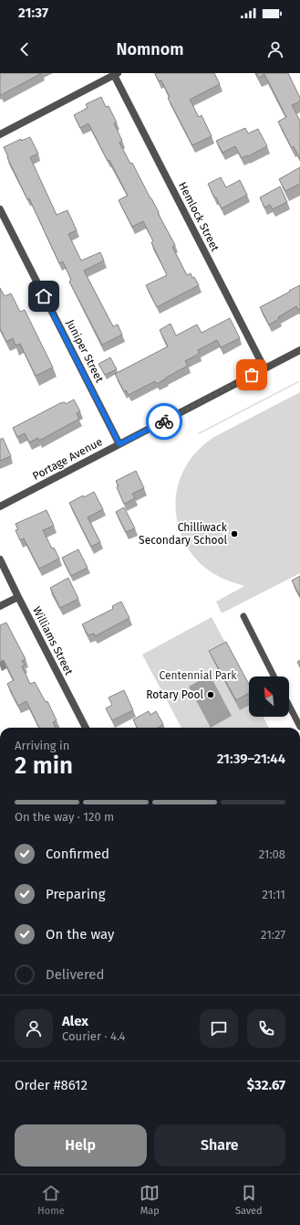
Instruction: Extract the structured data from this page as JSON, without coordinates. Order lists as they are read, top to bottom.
{
  "streets": {
    "street": [
      "Hemlock Street",
      "Juniper Street",
      "Portage Avenue",
      "Williams Street"
    ]
  },
  "crossings": [
    ["Hemlock Street", "Portage Avenue"],
    ["Juniper Street", "Portage Avenue"]
  ],
  "parks": ["Centennial Park"],
  "places": ["Chilliwack Secondary School", "Rotary Pool"],
  "north": "top left",
  "page": {
    "status": "21:37",
    "header": "Nomnom",
    "heading": ["2 min", "Arriving in", "21:39–21:44"],
    "panel": [
      "Alex",
      "Courier · 4.4",
      "Order #8612",
      "$32.67"
    ],
    "bar": "On the way · 120 m",
    "list": [
      ["Confirmed", "21:08"],
      ["Preparing", "21:11"],
      ["On the way", "21:27"],
      "Delivered"
    ],
    "buttons": ["Help", "Share"],
    "tabs": ["Home", "Map", "Saved"]
  }
}
